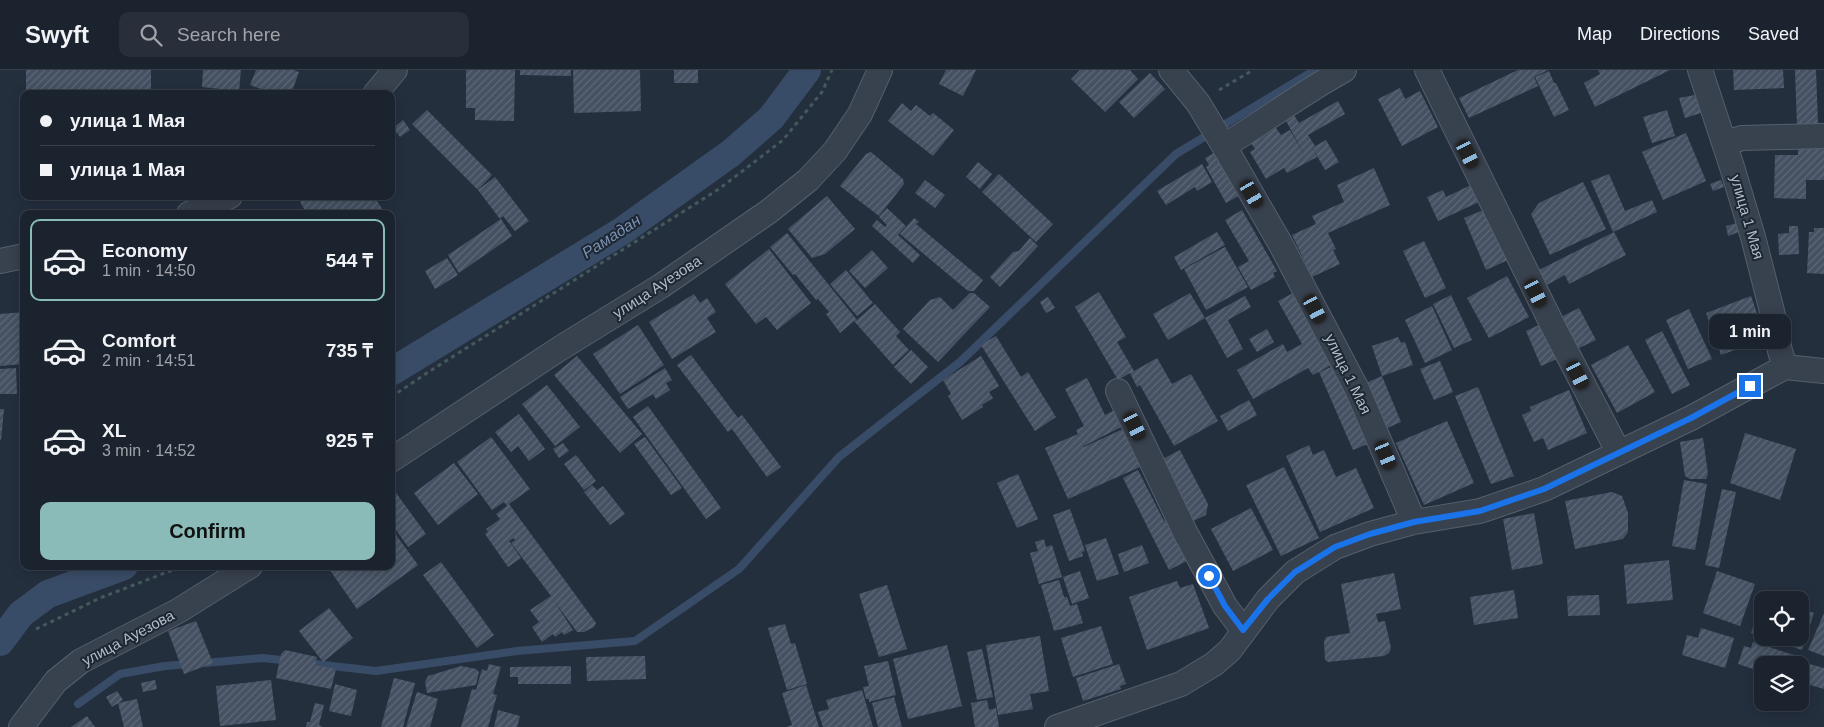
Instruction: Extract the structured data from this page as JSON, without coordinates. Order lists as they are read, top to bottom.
{
  "streets": {
    "street": ["улица 1 Мая", "улица Ауезова"]
  },
  "water": ["Рамадан"],
  "page": {
    "header": "Swyft",
    "search": "Search here",
    "nav": ["Map", "Directions", "Saved"],
    "banner": ["улица 1 Мая", "улица 1 Мая"],
    "list": [
      {
        "name": "Economy",
        "note": "1 min · 14:50",
        "value": "544 ₸"
      },
      {
        "name": "Comfort",
        "note": "2 min · 14:51",
        "value": "735 ₸"
      },
      {
        "name": "XL",
        "note": "3 min · 14:52",
        "value": "925 ₸"
      }
    ],
    "bubble": "1 min",
    "buttons": "Confirm"
  }
}
